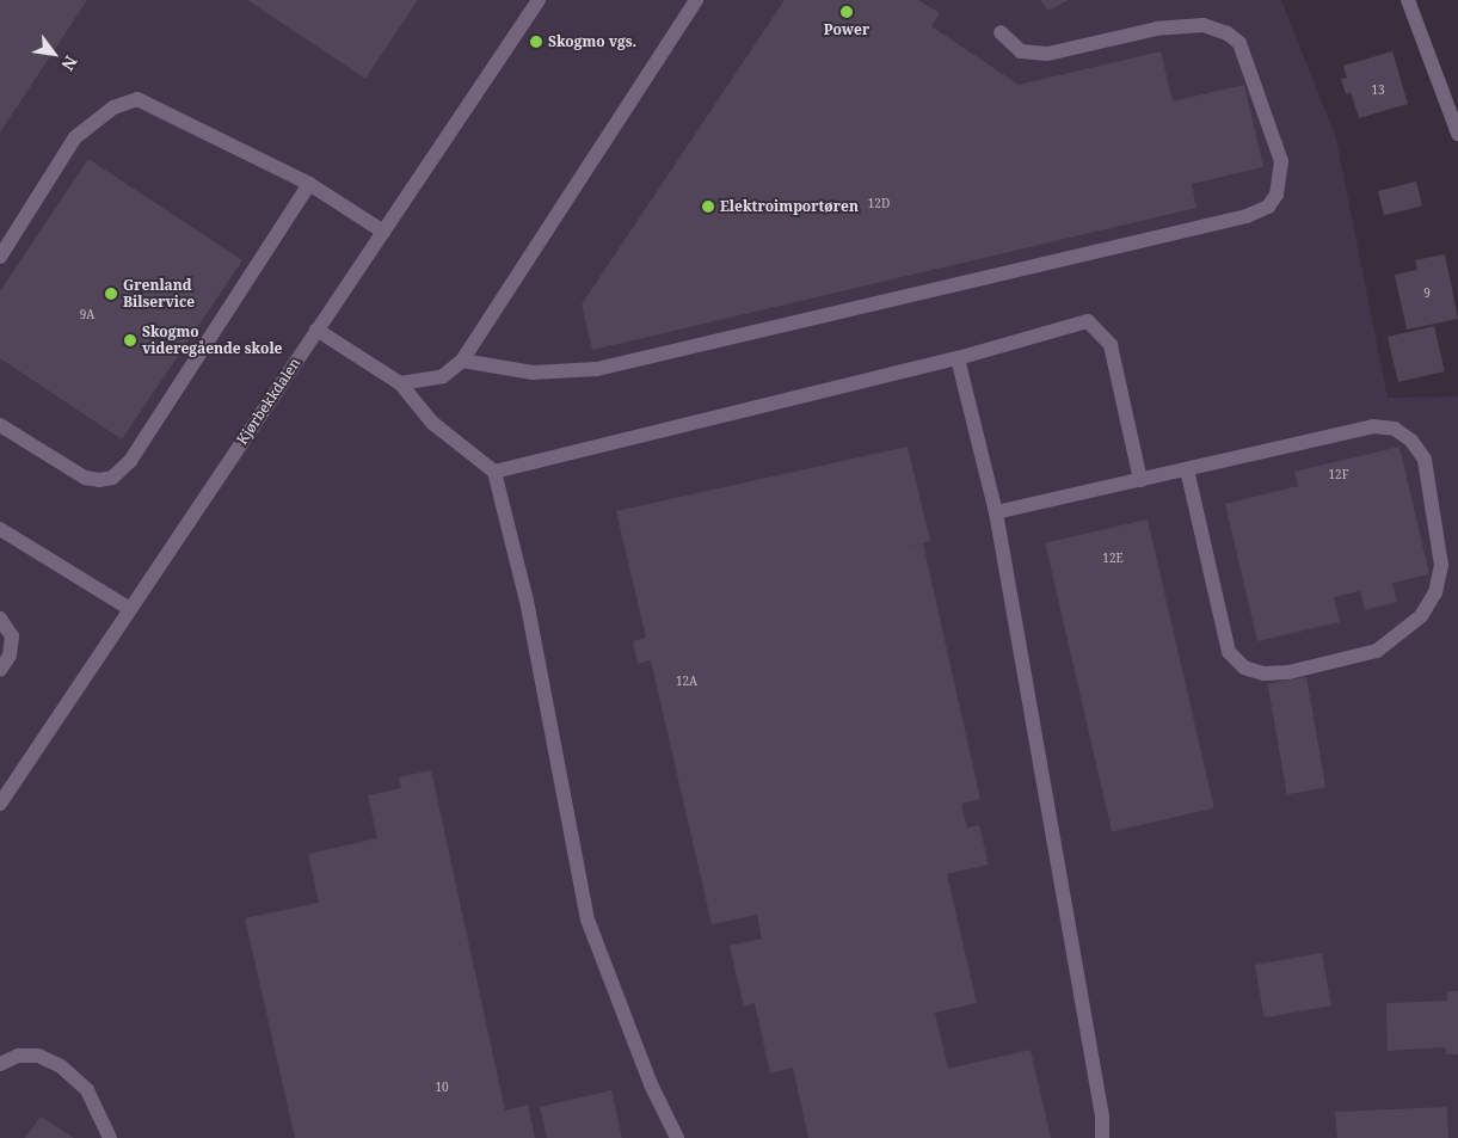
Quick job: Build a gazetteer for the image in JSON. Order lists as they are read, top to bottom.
{
  "streets": {
    "street": ["Kjørbekkdalen"]
  },
  "places": [
    "Power",
    "Skogmo vgs.",
    "Elektroimportøren",
    "Grenland Bilservice",
    "Skogmo videregående skole"
  ],
  "house_numbers": [
    "13",
    "12D",
    "9",
    "9A",
    "12F",
    "12E",
    "12A",
    "10"
  ],
  "north": "bottom right"
}
